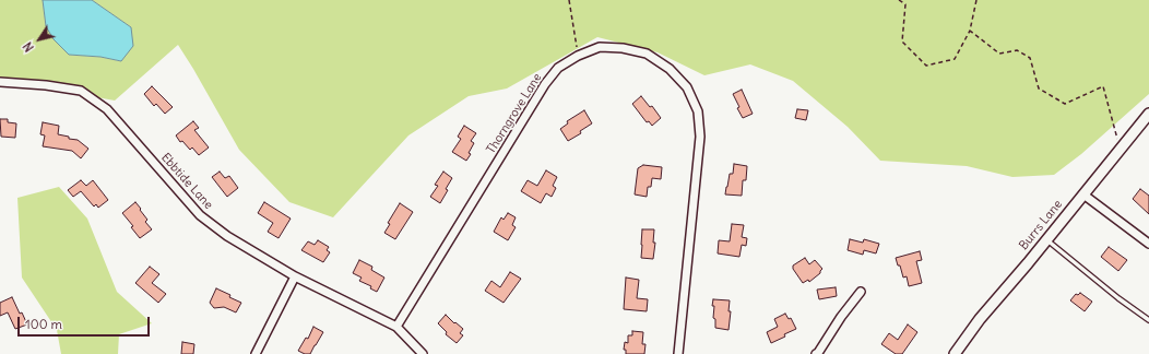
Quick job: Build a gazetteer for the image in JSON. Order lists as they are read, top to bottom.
{
  "streets": {
    "street": ["Thorngrove Lane", "Ebbtide Lane", "Burrs Lane"]
  },
  "crossings": [
    ["Thorngrove Lane", "Ebbtide Lane"]
  ],
  "scale_bar": "100 m",
  "north": "bottom left"
}
